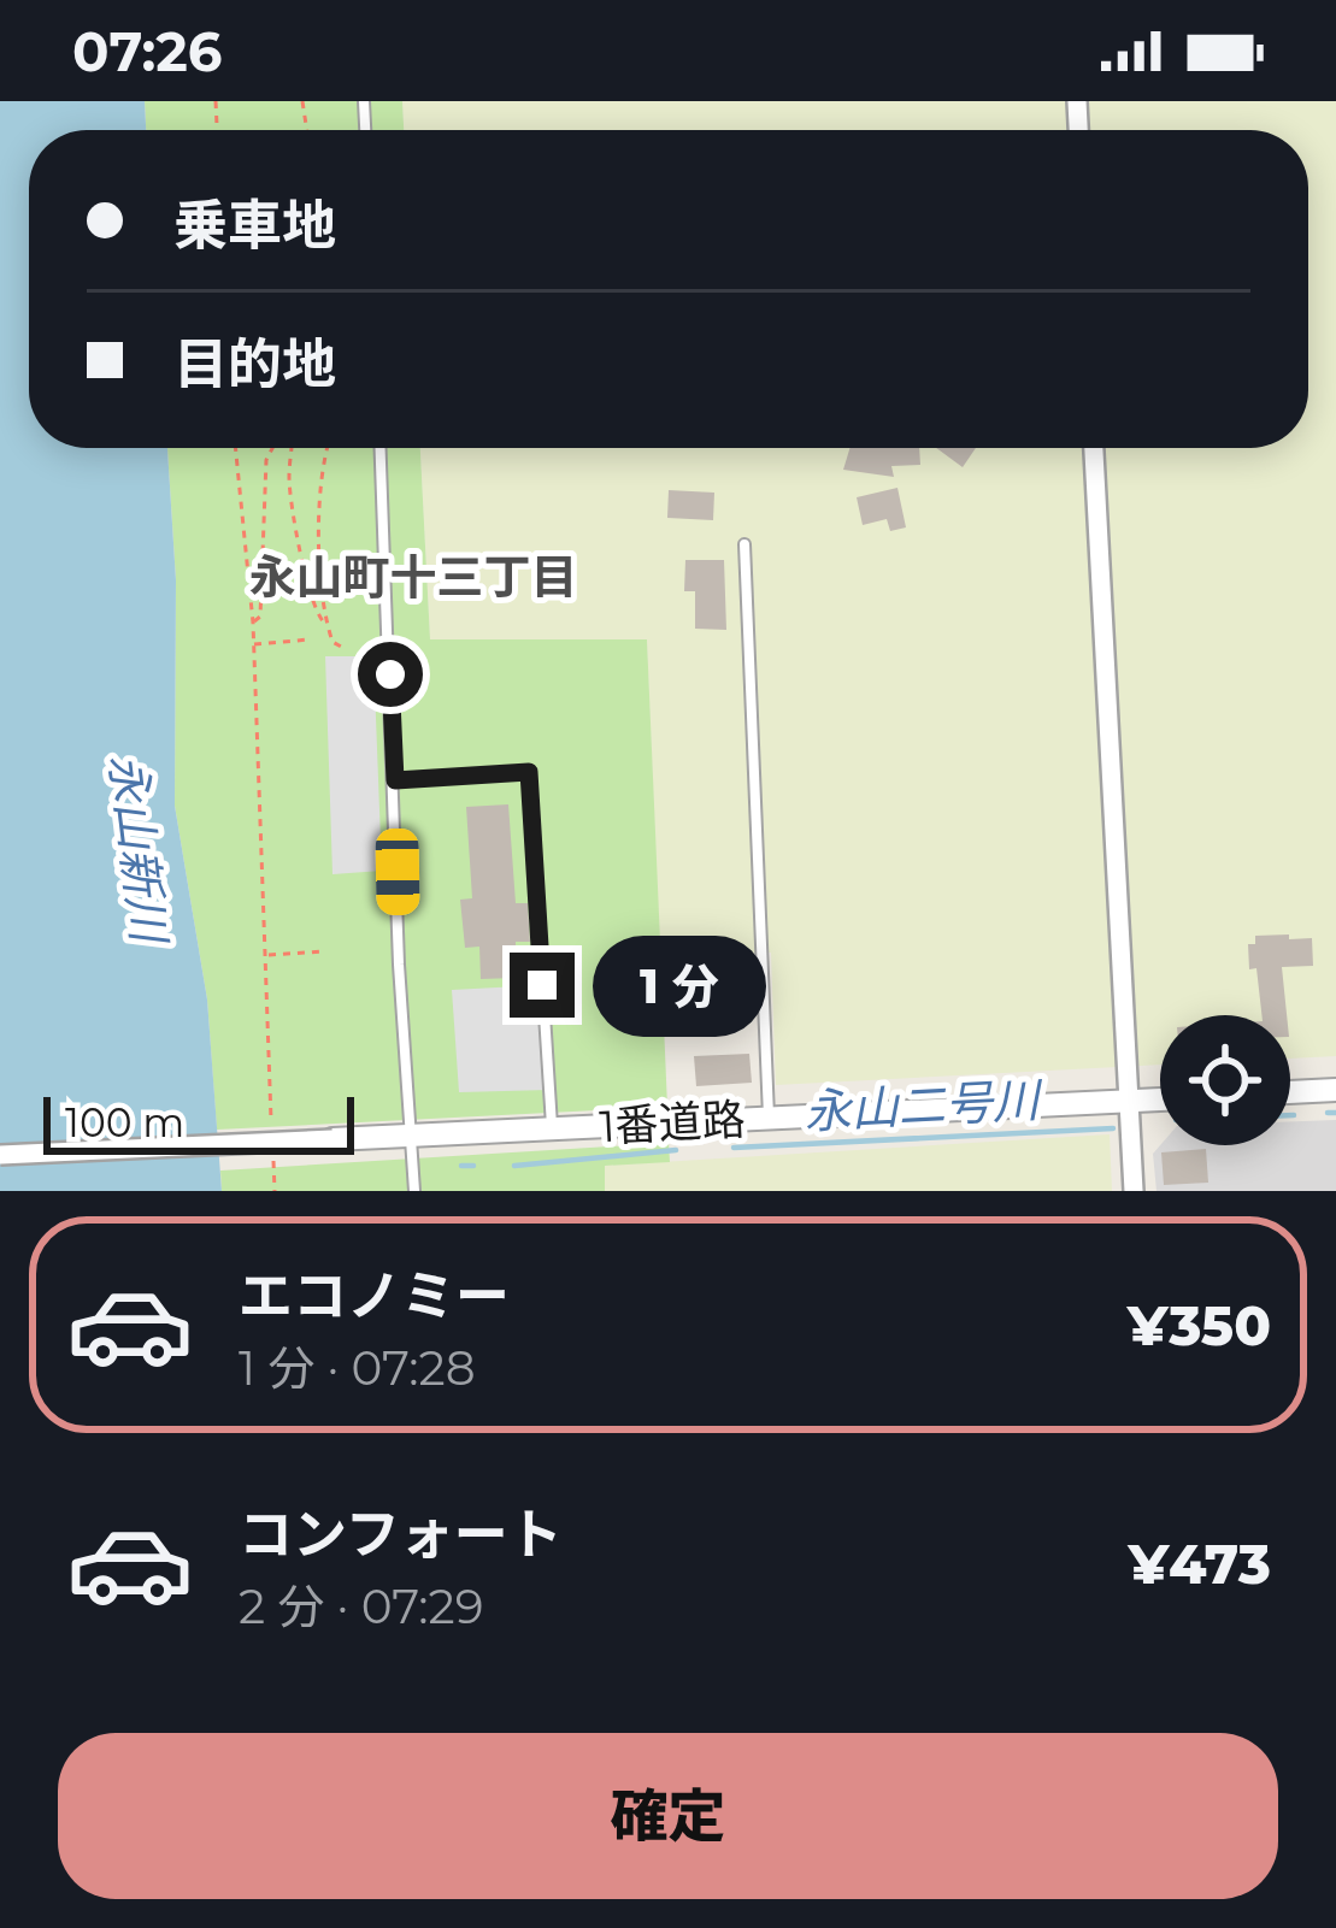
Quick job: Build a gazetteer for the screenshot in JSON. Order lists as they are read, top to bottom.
{
  "streets": {
    "street": ["1番道路"]
  },
  "districts": ["永山町十三丁目"],
  "water": ["永山新川", "永山二号川"],
  "scale_bar": "100 m",
  "page": {
    "status": "07:26",
    "banner": ["乗車地", "目的地"],
    "bubble": "1 分",
    "scale": "100 m",
    "list": [
      {
        "name": "エコノミー",
        "note": "1 分 · 07:28",
        "value": "¥350"
      },
      {
        "name": "コンフォート",
        "note": "2 分 · 07:29",
        "value": "¥473"
      }
    ],
    "buttons": "確定"
  }
}
